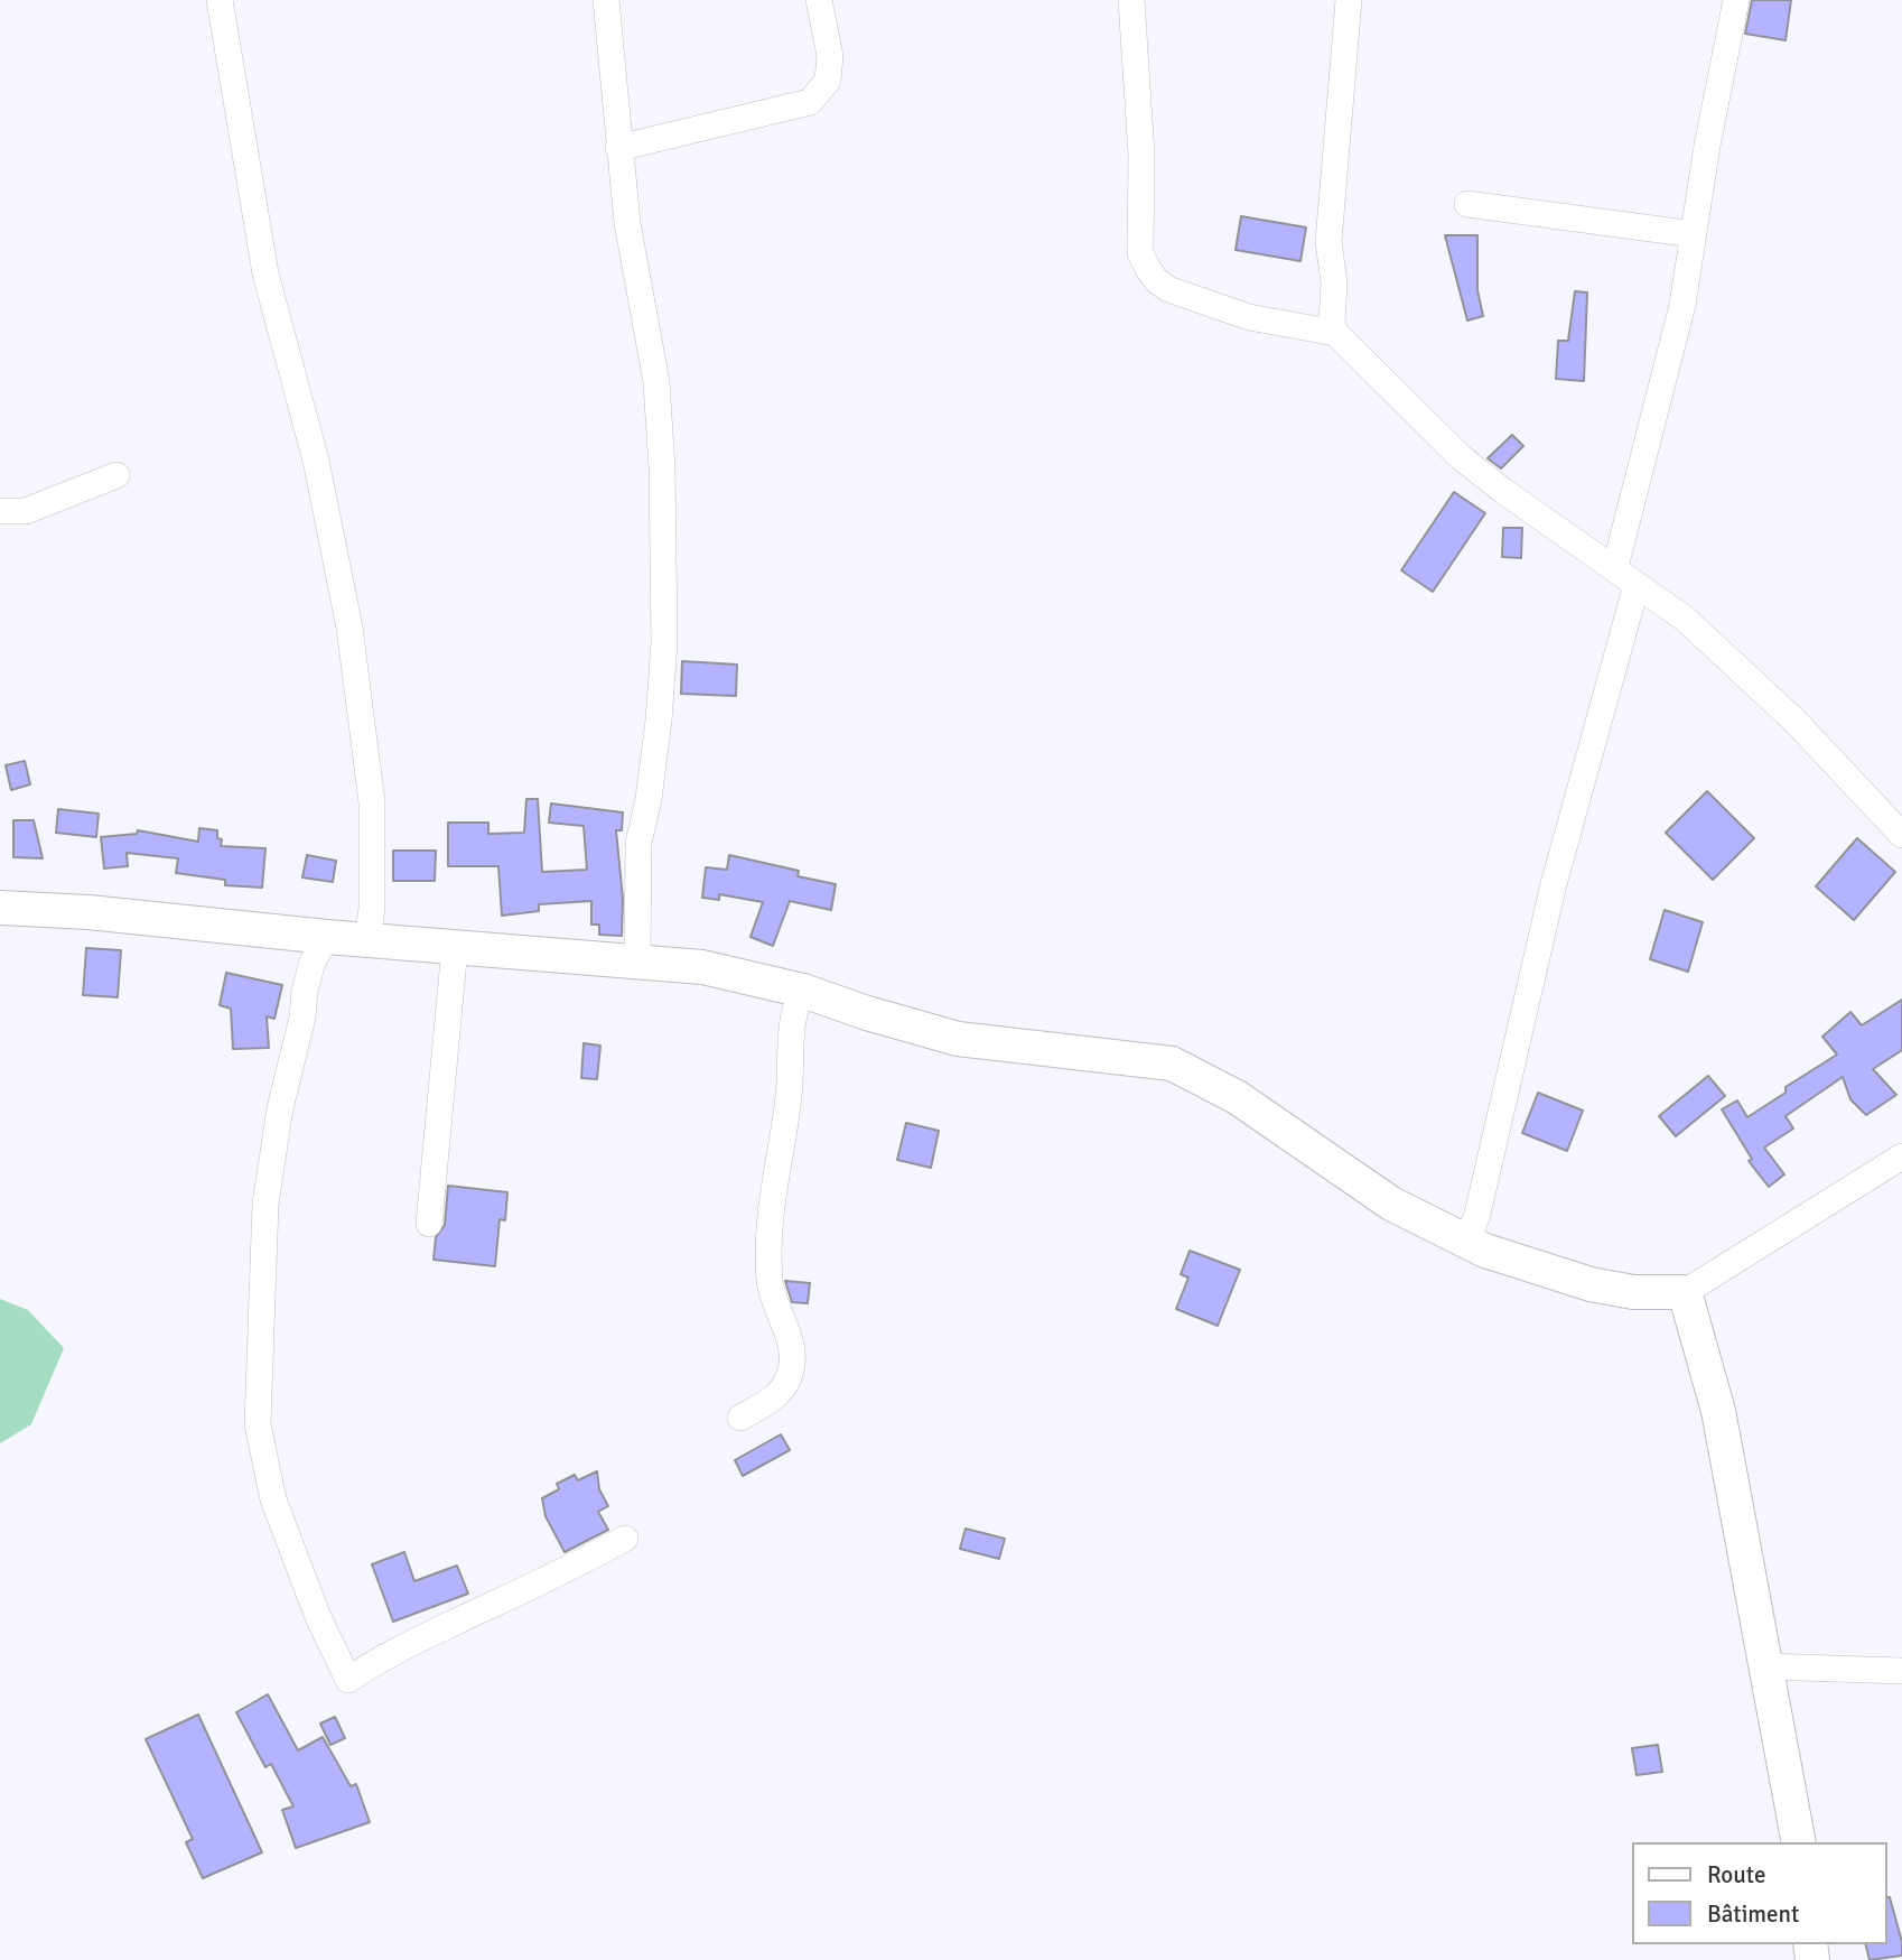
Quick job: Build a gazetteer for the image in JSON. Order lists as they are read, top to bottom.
{
  "legend": ["Route", "Bâtiment"]
}
